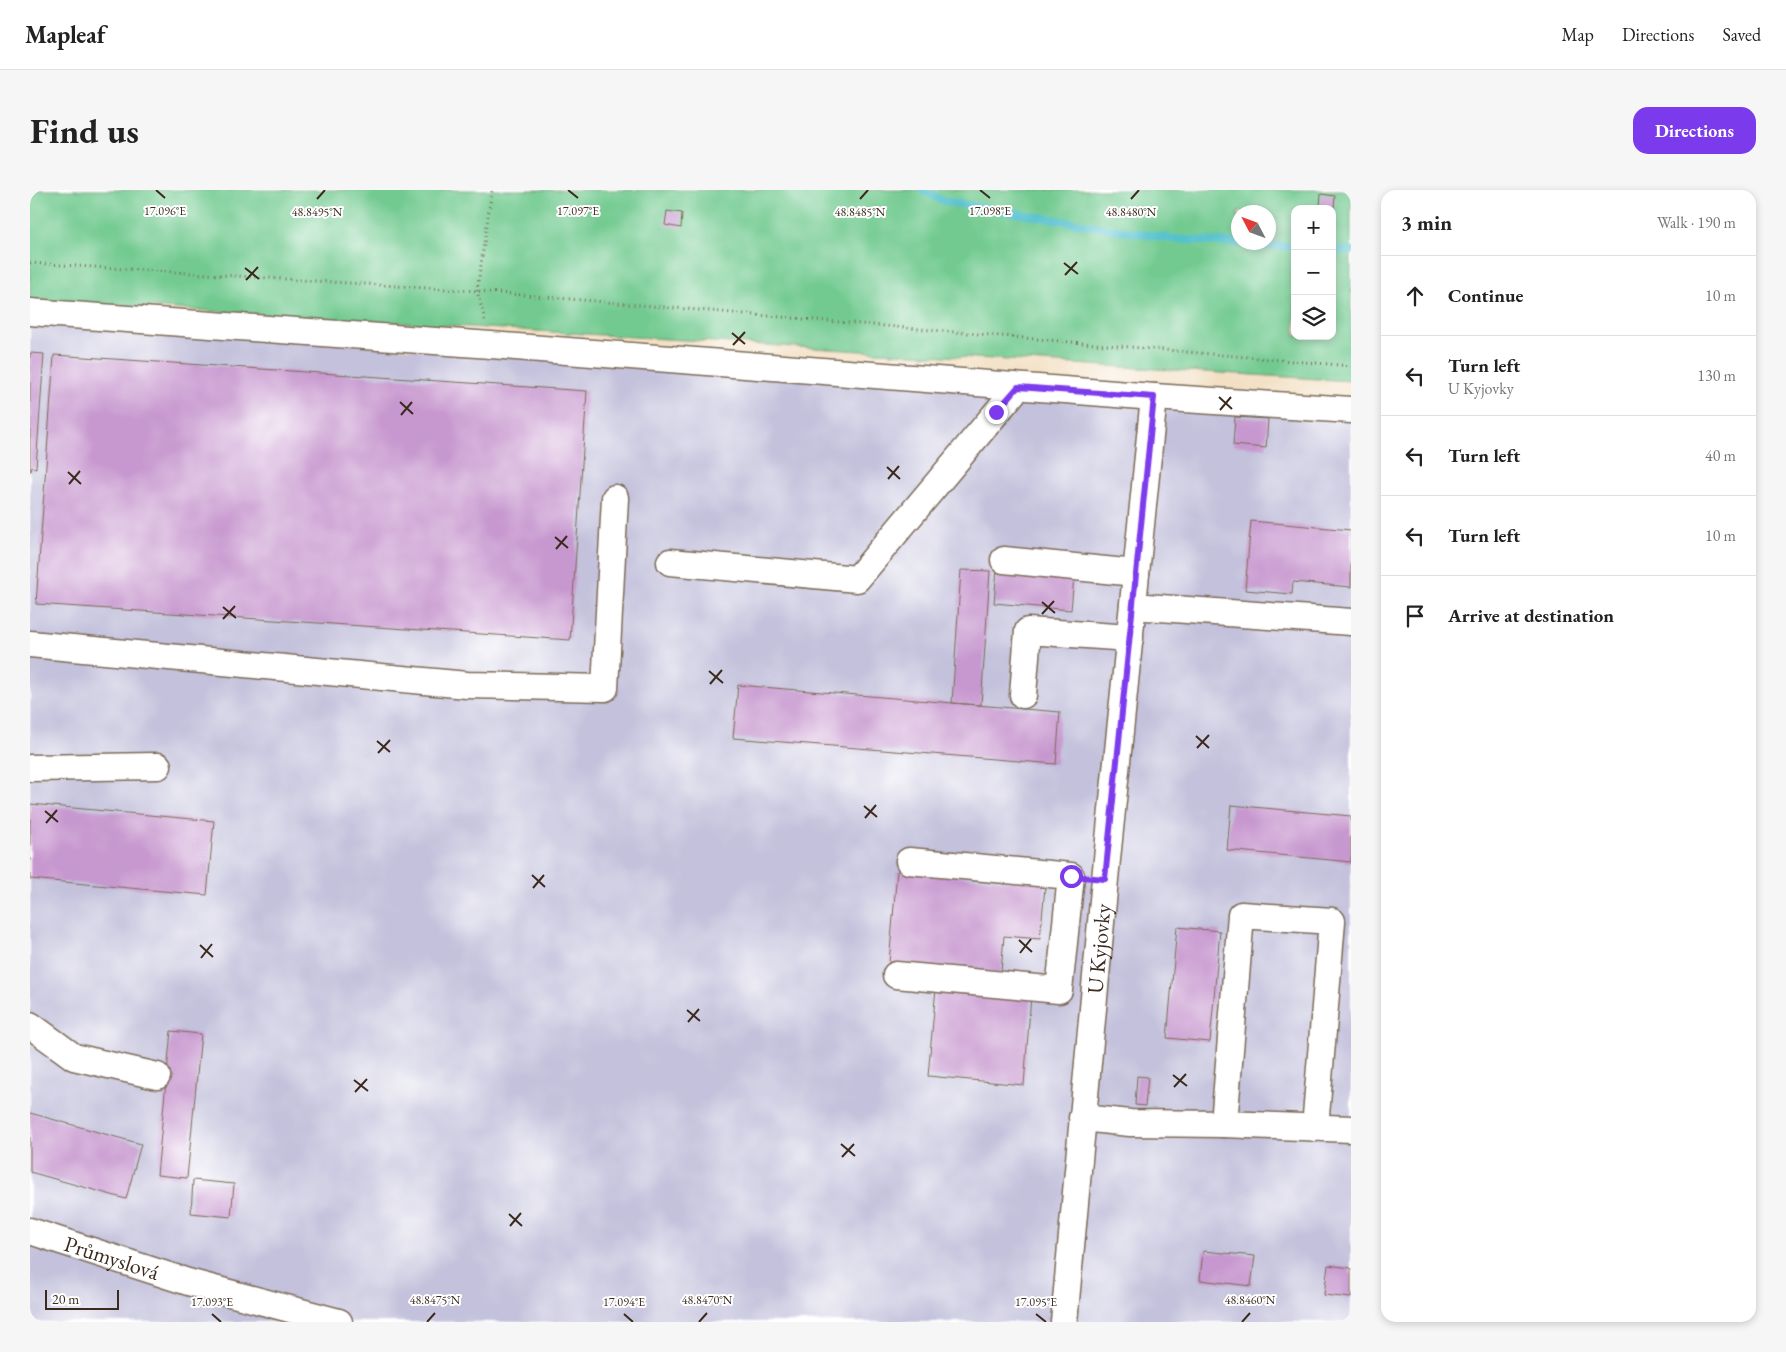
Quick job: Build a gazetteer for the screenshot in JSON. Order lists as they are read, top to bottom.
{
  "streets": {
    "lane": ["U Kyjovky", "Průmyslová"]
  },
  "scale_bar": "20 m",
  "north": "top left",
  "page": {
    "header": "Mapleaf",
    "nav": ["Map", "Directions", "Saved"],
    "buttons": "Directions",
    "title": "Find us",
    "heading": ["3 min", "Walk · 190 m"],
    "map_buttons": ["+", "−"],
    "list": [
      ["Continue", "10 m"],
      ["Turn left", "U Kyjovky", "130 m"],
      ["Turn left", "40 m"],
      ["Turn left", "10 m"],
      "Arrive at destination"
    ],
    "scale": "20 m"
  },
  "coordinates": [
    "17.096°E",
    "17.097°E",
    "17.098°E",
    "48.8495°N",
    "48.8485°N",
    "48.8480°N",
    "48.8475°N",
    "48.8470°N",
    "48.8460°N",
    "17.093°E",
    "17.094°E",
    "17.095°E"
  ]
}
